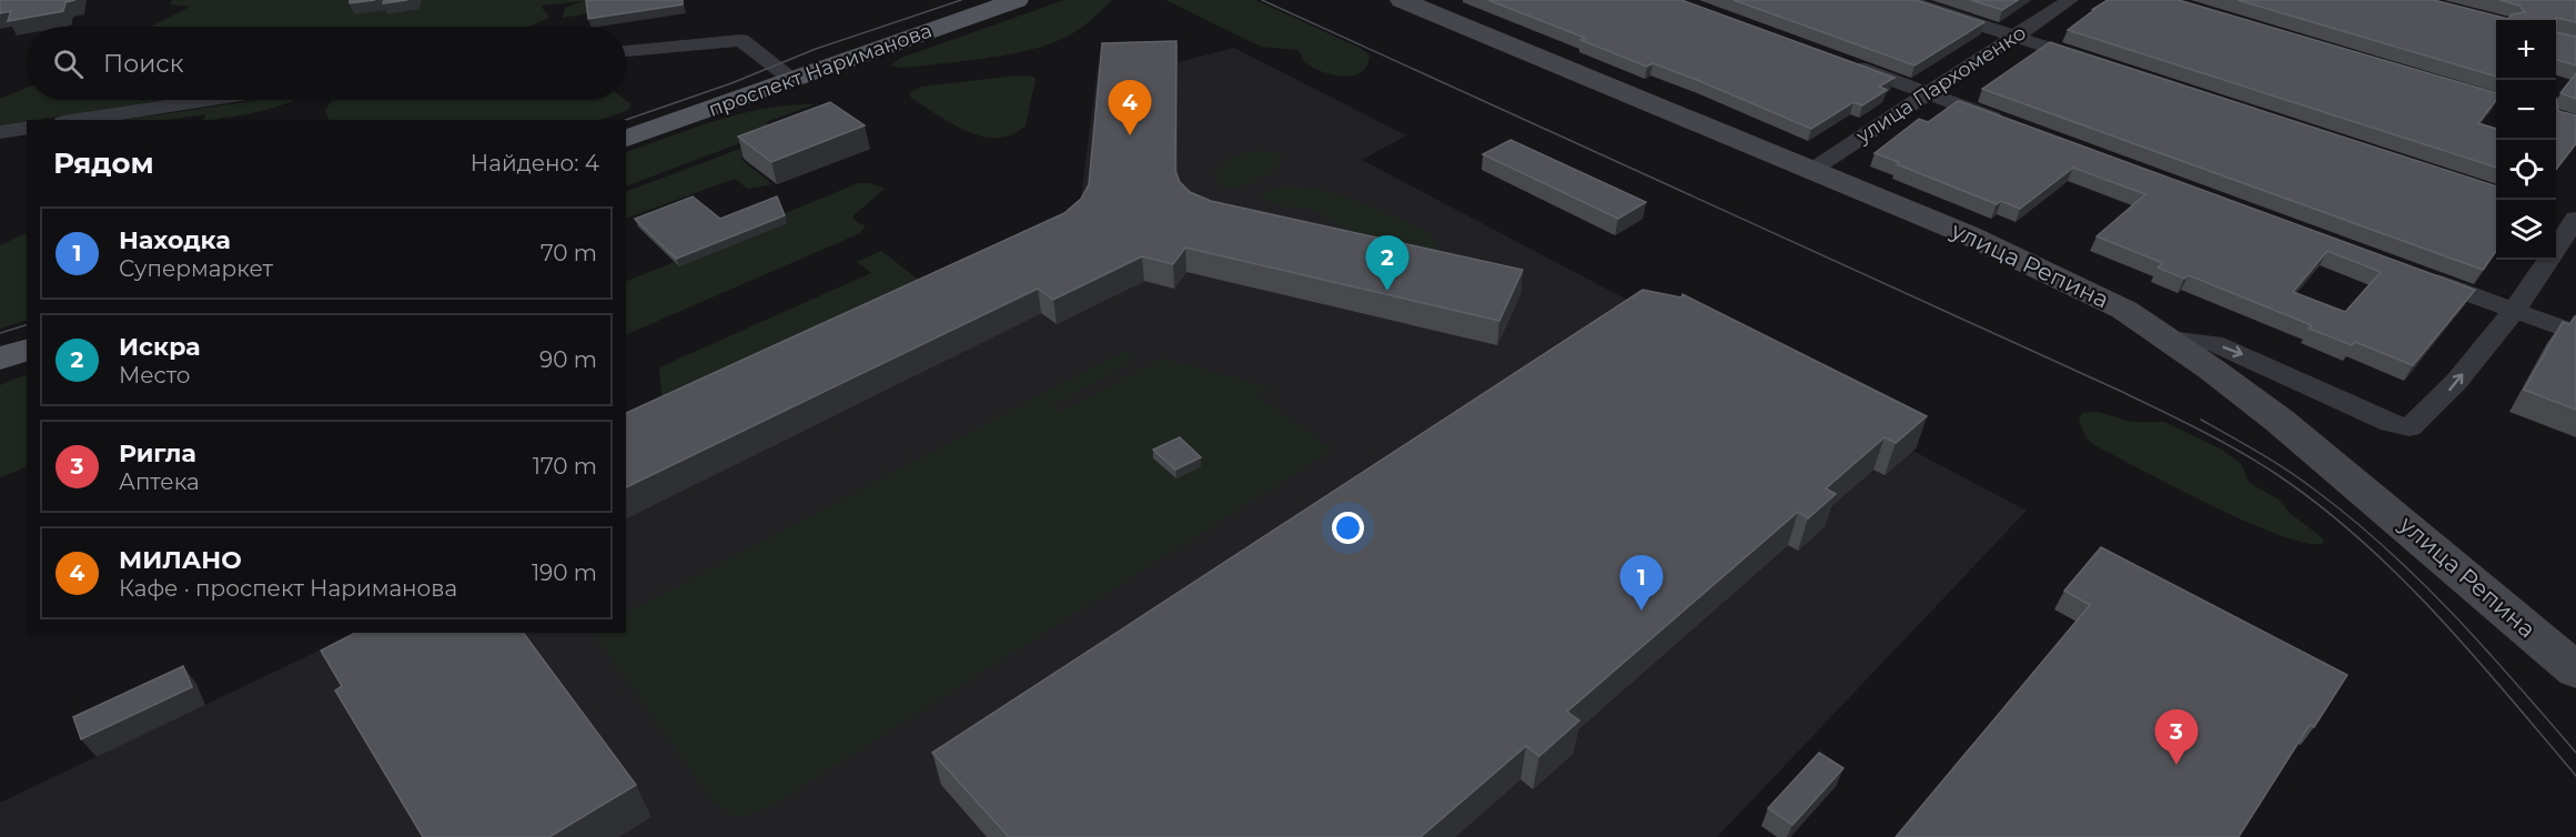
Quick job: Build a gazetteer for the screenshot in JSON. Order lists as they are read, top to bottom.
{
  "streets": {
    "main road": ["проспект Нариманова"],
    "street": ["улица Пархоменко", "улица Репина"]
  },
  "crossings": [
    ["улица Пархоменко", "улица Репина"]
  ],
  "page": {
    "map_buttons": ["+", "−"],
    "search": "Поиск",
    "pins": [
      "4",
      "2",
      "1",
      "3"
    ],
    "heading": ["Рядом", "Найдено: 4"],
    "list": [
      {
        "mark": "1",
        "name": "Находка",
        "note": "Супермаркет",
        "value": "70 m"
      },
      {
        "mark": "2",
        "name": "Искра",
        "note": "Место",
        "value": "90 m"
      },
      {
        "mark": "3",
        "name": "Ригла",
        "note": "Аптека",
        "value": "170 m"
      },
      {
        "mark": "4",
        "name": "МИЛАНО",
        "note": "Кафе · проспект Нариманова",
        "value": "190 m"
      }
    ]
  }
}
